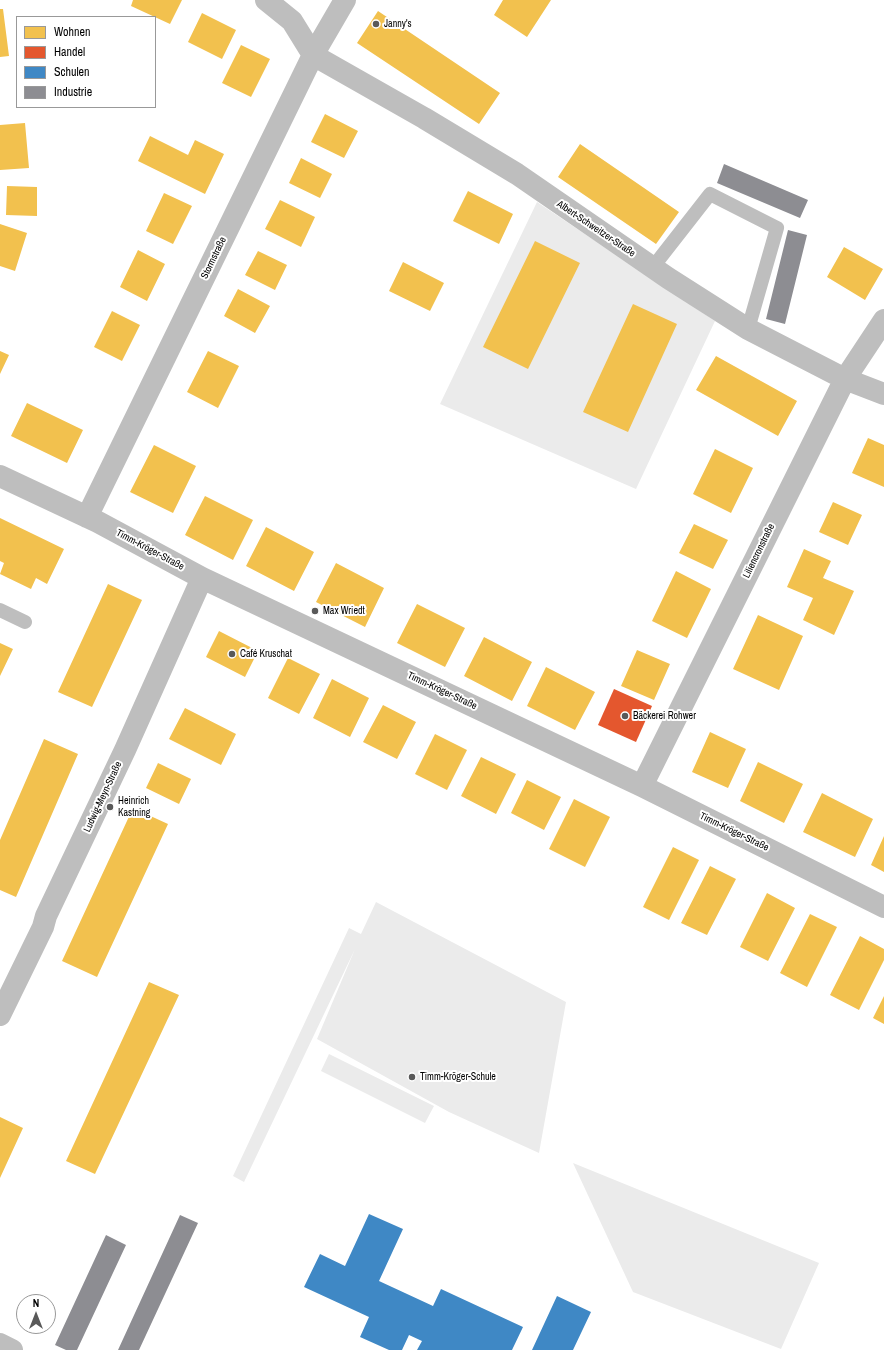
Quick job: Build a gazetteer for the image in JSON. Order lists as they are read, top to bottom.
{
  "streets": {
    "street": [
      "Albert-Schweitzer-Straße",
      "Stormstraße",
      "Timm-Kröger-Straße",
      "Liliencronstraße",
      "Ludwig-Meyn-Straße"
    ]
  },
  "crossings": [
    ["Albert-Schweitzer-Straße", "Stormstraße"],
    ["Albert-Schweitzer-Straße", "Liliencronstraße"],
    ["Stormstraße", "Timm-Kröger-Straße"],
    ["Timm-Kröger-Straße", "Liliencronstraße"],
    ["Timm-Kröger-Straße", "Ludwig-Meyn-Straße"]
  ],
  "places": [
    "Janny's",
    "Max Wriedt",
    "Café Kruschat",
    "Bäckerei Rohwer",
    "Heinrich Kastning",
    "Timm-Kröger-Schule"
  ],
  "legend": [
    "Wohnen",
    "Handel",
    "Schulen",
    "Industrie"
  ],
  "north": "top"
}
